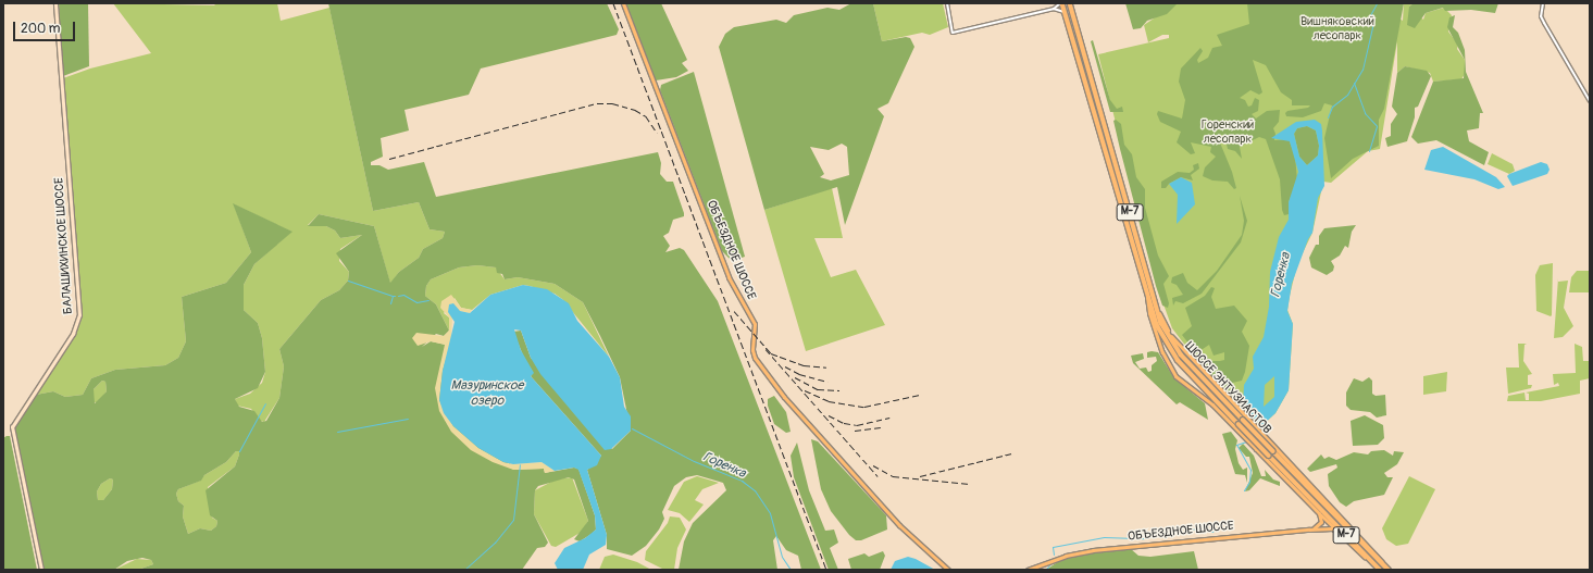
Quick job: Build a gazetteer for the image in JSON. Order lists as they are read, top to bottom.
{
  "streets": {
    "highway": ["М-7", "ШОССЕ ЭНТУЗИАСТОВ"],
    "main road": ["БАЛАШИХИНСКОЕ ШОССЕ", "ОБЪЕЗДНОЕ ШОССЕ"]
  },
  "water": ["Горенка", "Мазуринское озеро"],
  "parks": ["Вишняковский лесопарк", "Горенский лесопарк"],
  "scale_bar": "200 m"
}
